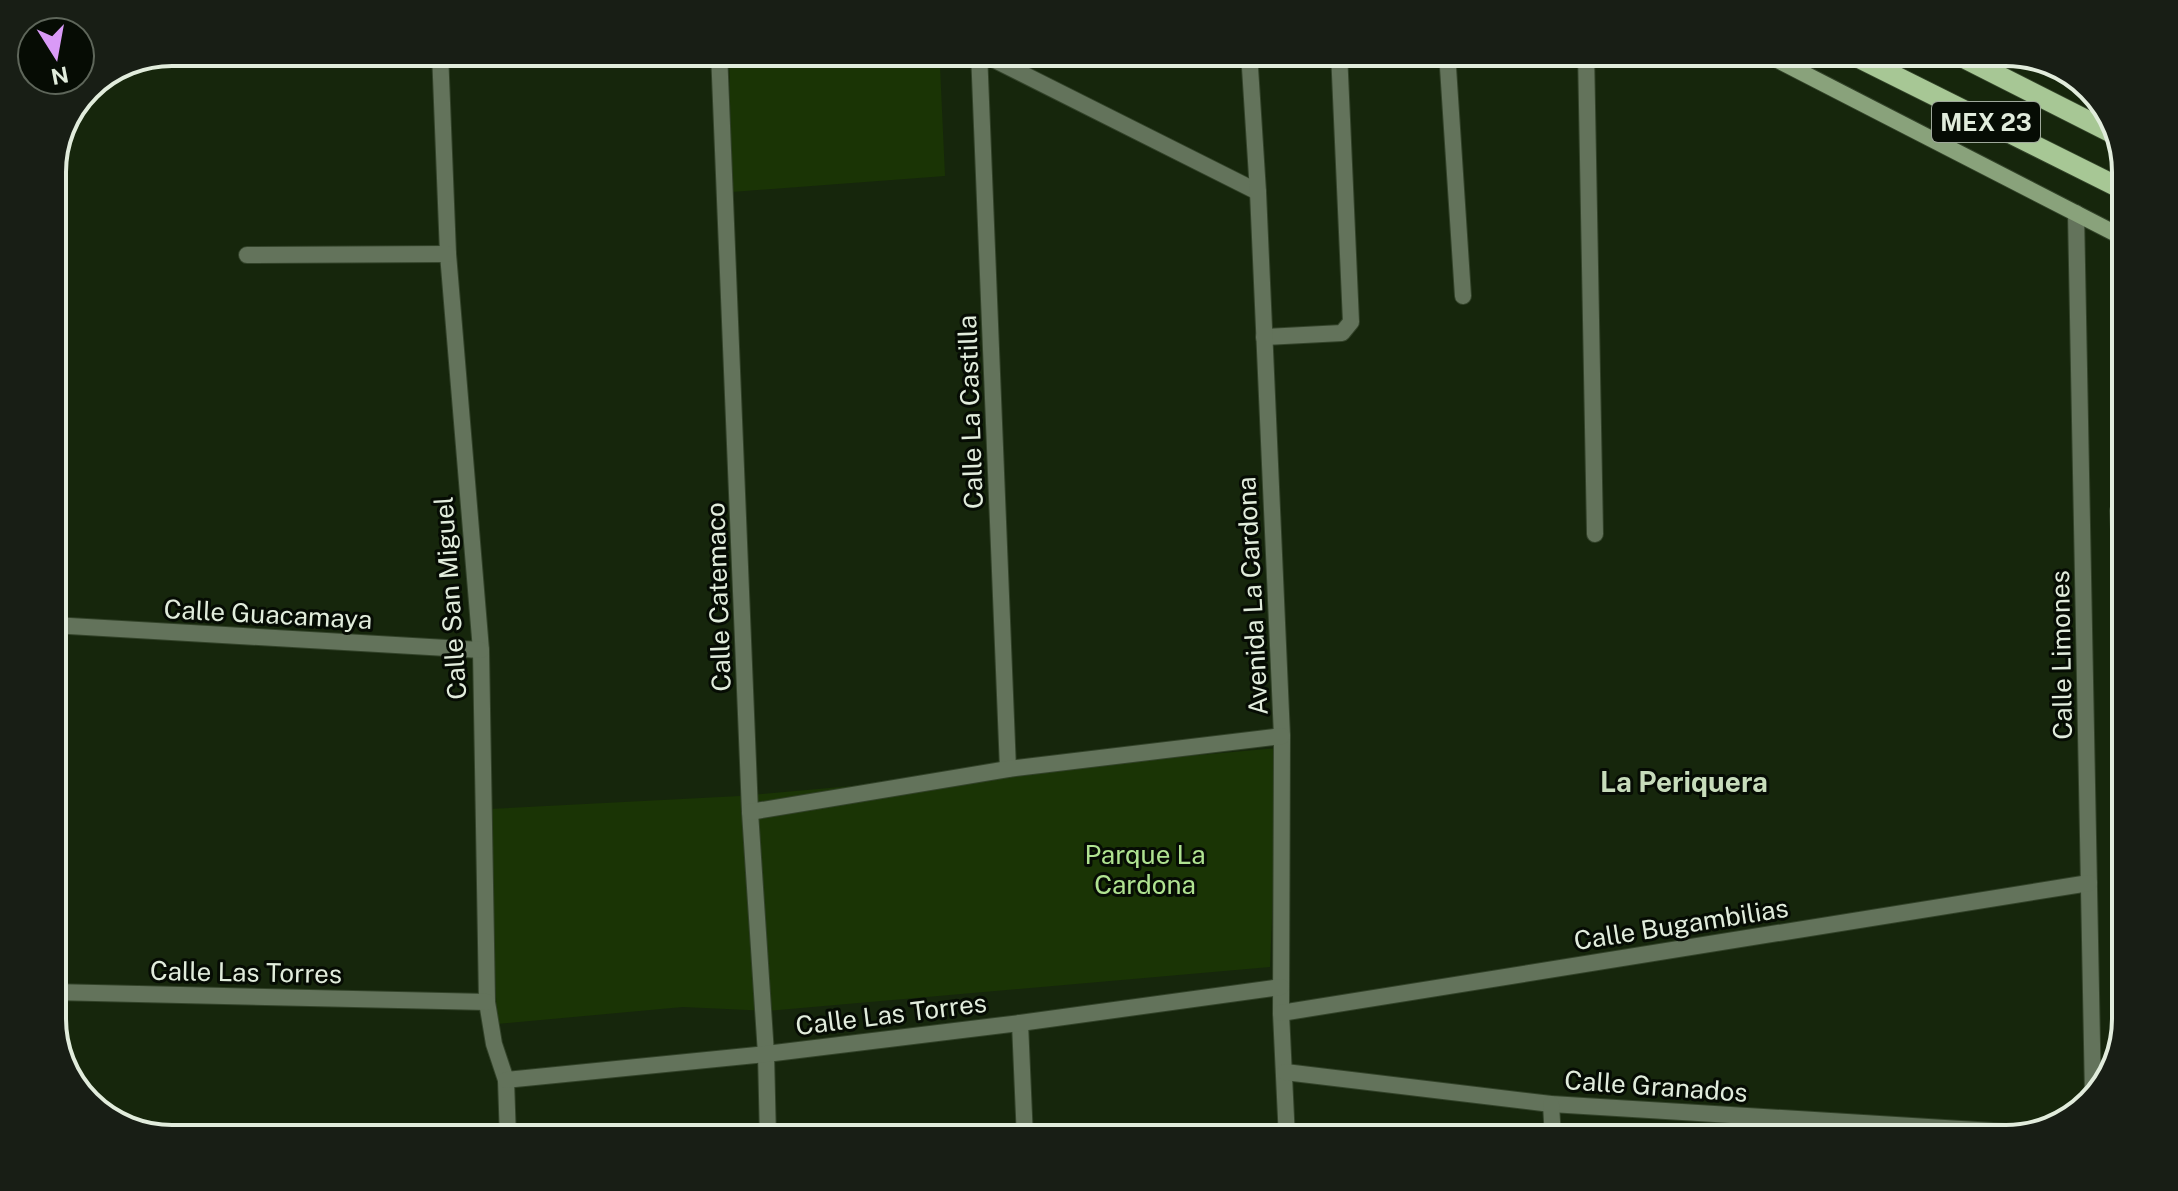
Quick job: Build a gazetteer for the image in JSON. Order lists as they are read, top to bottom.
{
  "streets": {
    "main road": ["MEX 23"],
    "street": [
      "Calle La Castilla",
      "Avenida La Cardona",
      "Calle Catemaco",
      "Calle San Miguel",
      "Calle Guacamaya",
      "Calle Limones",
      "Calle Bugambilias",
      "Calle Las Torres",
      "Calle Granados"
    ]
  },
  "crossings": [
    ["Avenida La Cardona", "Calle Bugambilias"],
    ["Avenida La Cardona", "Calle Las Torres"],
    ["Avenida La Cardona", "Calle Granados"],
    ["Calle Catemaco", "Calle Las Torres"],
    ["Calle San Miguel", "Calle Guacamaya"],
    ["Calle San Miguel", "Calle Las Torres"],
    ["Calle Limones", "Calle Bugambilias"]
  ],
  "districts": ["La Periquera"],
  "parks": ["Parque La Cardona"],
  "north": "bottom"
}
